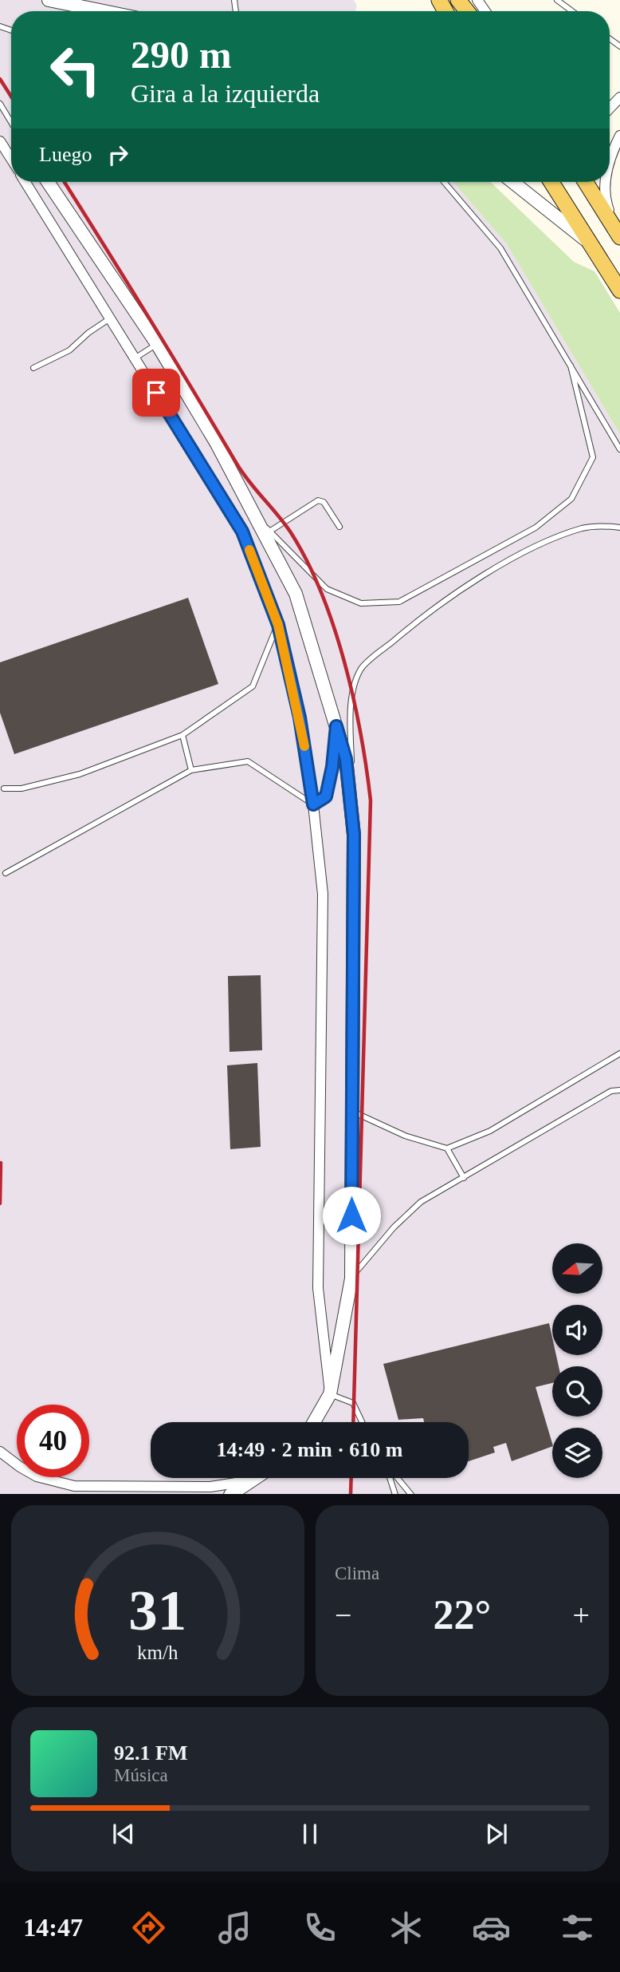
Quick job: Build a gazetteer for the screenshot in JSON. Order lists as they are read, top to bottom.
{
  "north": "left",
  "page": {
    "turn": ["290 m", "Gira a la izquierda"],
    "then": "Luego",
    "limit": "40",
    "trip": "14:49 · 2 min · 610 m",
    "tile": "Clima",
    "heat": ["−", "22°", "+"],
    "song": ["92.1 FM", "Música"],
    "tabs": "14:47",
    "gauge": ["31", "km/h"]
  }
}
